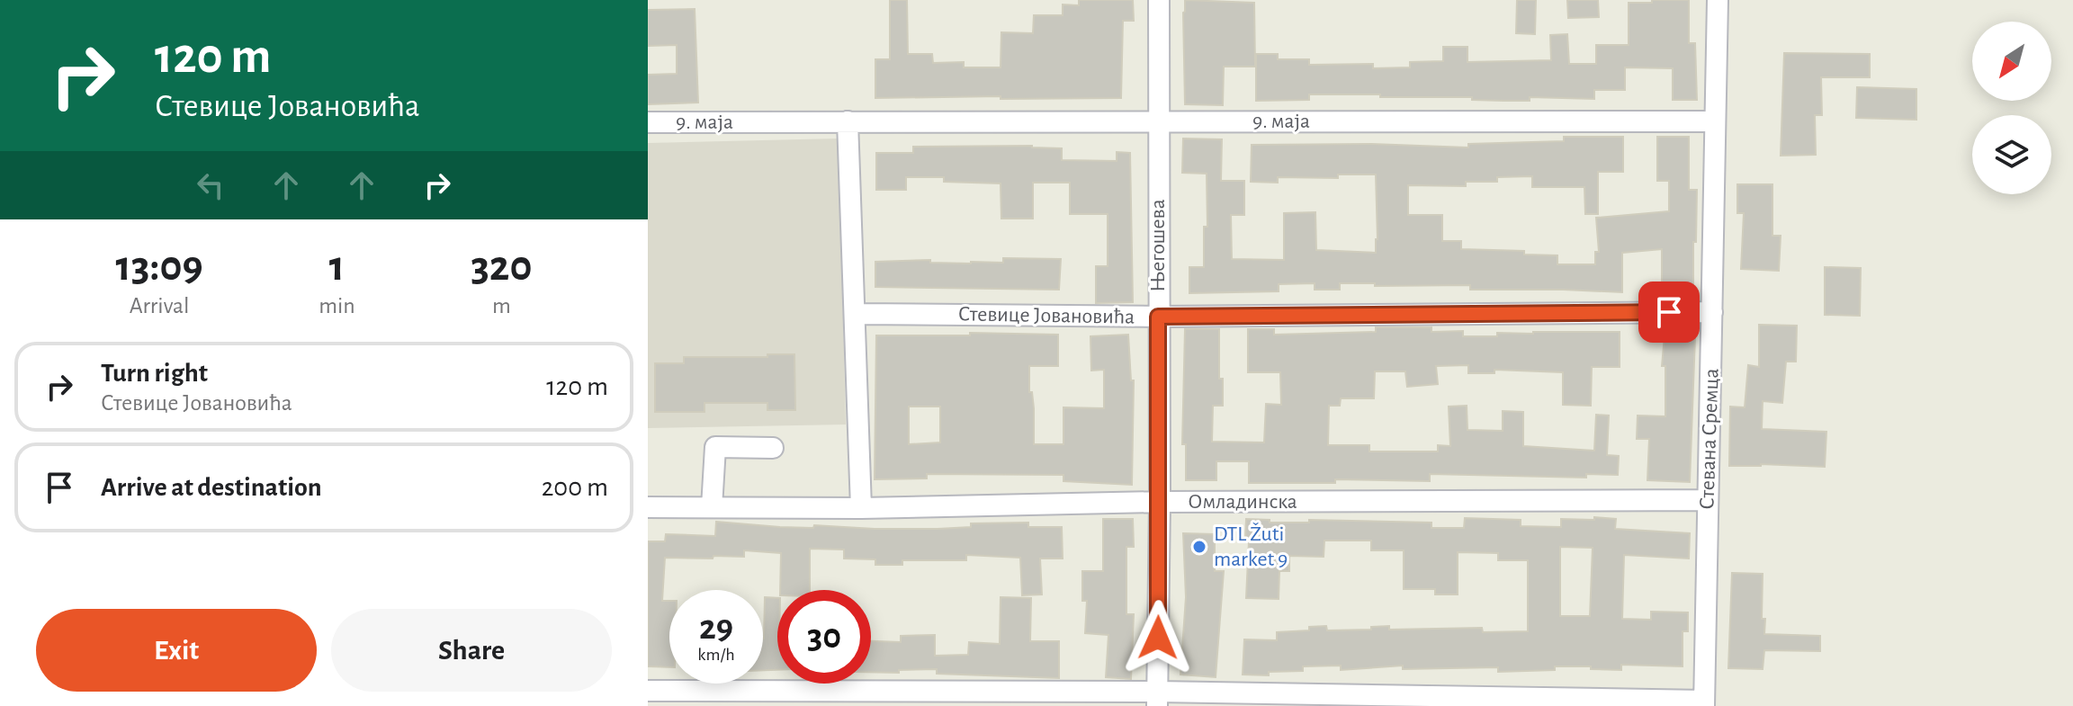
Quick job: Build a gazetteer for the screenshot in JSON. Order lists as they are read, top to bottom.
{
  "streets": {
    "street": [
      "9. маја",
      "Његошева",
      "Стевице Јовановића",
      "Стевана Сремца",
      "Омладинска"
    ]
  },
  "crossings": [
    ["9. маја", "Његошева"],
    ["9. маја", "Стевана Сремца"],
    ["Његошева", "Стевице Јовановића"],
    ["Његошева", "Омладинска"],
    ["Стевице Јовановића", "Стевана Сремца"],
    ["Стевана Сремца", "Омладинска"]
  ],
  "places": ["DTL Žuti market 9"],
  "north": "bottom left",
  "page": {
    "turn": ["120 m", "Стевице Јовановића"],
    "eta": [
      "13:09",
      "Arrival",
      "1",
      "min",
      "320",
      "m"
    ],
    "list": [
      {
        "name": "Turn right",
        "note": "Стевице Јовановића",
        "value": "120 m"
      },
      {
        "name": "Arrive at destination",
        "value": "200 m"
      }
    ],
    "speed": "29 km/h",
    "limit": "30",
    "buttons": ["Exit", "Share"]
  }
}
